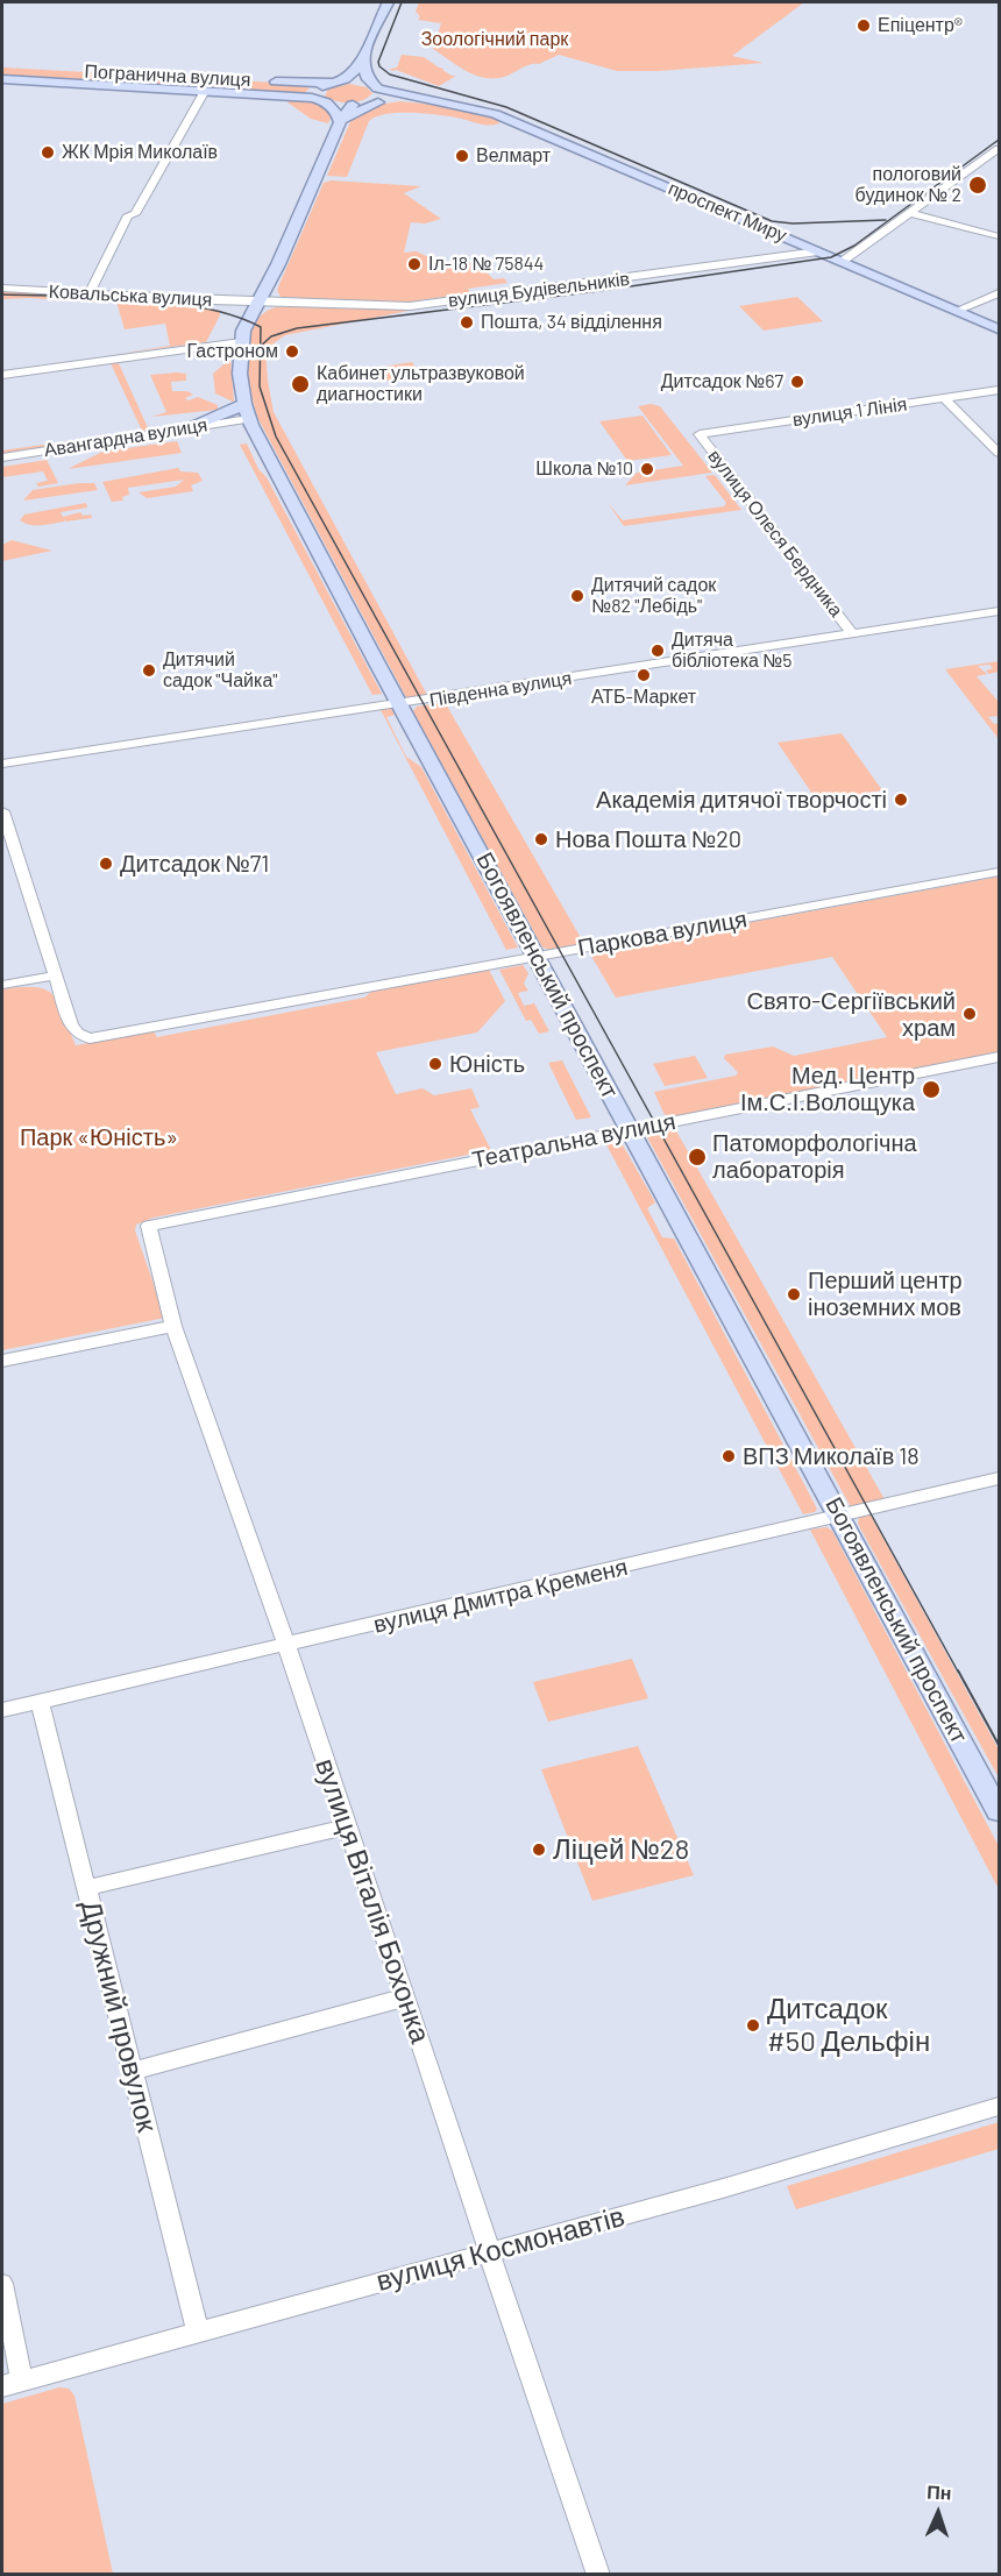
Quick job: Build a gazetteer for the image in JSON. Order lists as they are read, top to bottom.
{
  "streets": {
    "main road": ["Погранична вулиця", "проспект Миру", "Богоявленський проспект"],
    "street": [
      "вулиця Будівельників",
      "Ковальська вулиця",
      "вулиця 1 Лінія",
      "Авангардна вулиця",
      "вулиця Олеся Бердника",
      "Південна вулиця",
      "Паркова вулиця",
      "Театральна вулиця",
      "вулиця Дмитра Кременя",
      "вулиця Віталія Бохонка",
      "Дружний провулок",
      "вулиця Космонавтів"
    ]
  },
  "crossings": [
    ["Погранична вулиця", "проспект Миру"],
    ["Погранична вулиця", "Богоявленський проспект"],
    ["проспект Миру", "вулиця Будівельників"],
    ["проспект Миру", "Богоявленський проспект"],
    ["вулиця Будівельників", "Ковальська вулиця"],
    ["вулиця Будівельників", "Богоявленський проспект"],
    ["Ковальська вулиця", "Богоявленський проспект"],
    ["вулиця 1 Лінія", "вулиця Олеся Бердника"],
    ["вулиця Олеся Бердника", "Південна вулиця"],
    ["Південна вулиця", "Богоявленський проспект"],
    ["Паркова вулиця", "Богоявленський проспект"],
    ["Богоявленський проспект", "Театральна вулиця"],
    ["Богоявленський проспект", "вулиця Дмитра Кременя"],
    ["Театральна вулиця", "вулиця Віталія Бохонка"],
    ["вулиця Дмитра Кременя", "вулиця Віталія Бохонка"],
    ["вулиця Дмитра Кременя", "Дружний провулок"],
    ["вулиця Віталія Бохонка", "вулиця Космонавтів"],
    ["Дружний провулок", "вулиця Космонавтів"]
  ],
  "parks": ["Зоологічний парк", "Парк «Юність»"],
  "places": [
    "Епіцентр®",
    "ЖК Мрія Миколаїв",
    "Велмарт",
    "пологовий будинок № 2",
    "Іл-18 № 75844",
    "Пошта, 34 відділення",
    "Гастроном",
    "Дитсадок №67",
    "Кабинет ультразвуковой диагностики",
    "Школа №10",
    "Дитячий садок №82 \"Лебідь\"",
    "Дитяча бібліотека №5",
    "Дитячий садок \"Чайка\"",
    "АТБ-Маркет",
    "Академія дитячої творчості",
    "Нова Пошта №20",
    "Дитсадок №71",
    "Свято-Сергіївський храм",
    "Юність",
    "Мед. Центр Ім.С.І.Волощука",
    "Патоморфологічна лабораторія",
    "Перший центр іноземних мов",
    "ВПЗ Миколаїв 18",
    "Ліцей №28",
    "Дитсадок #50 Дельфін"
  ],
  "north": "top"
}
